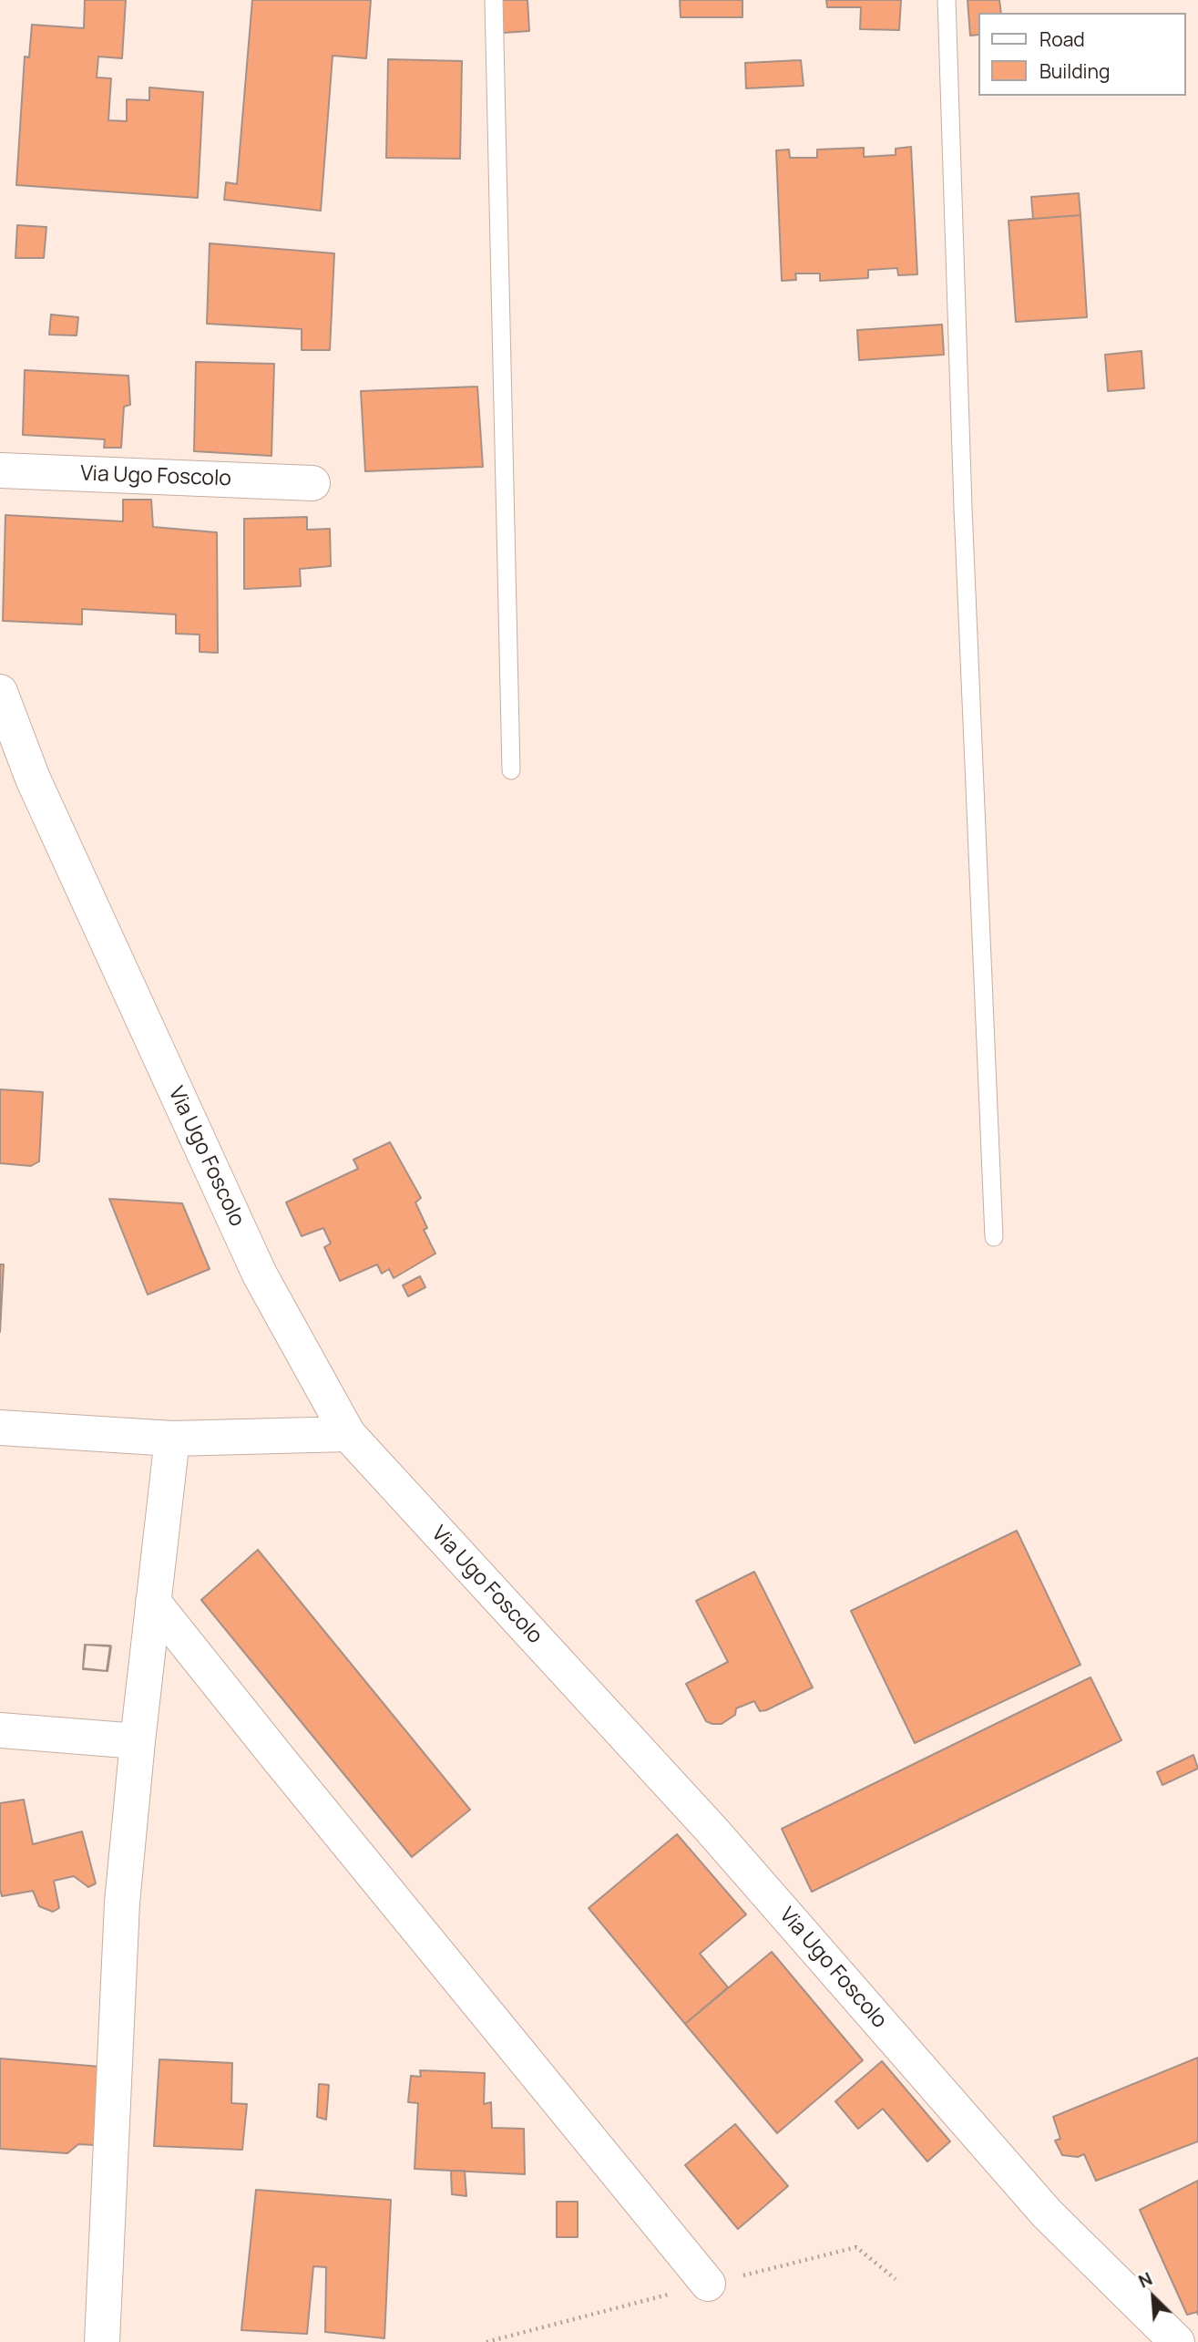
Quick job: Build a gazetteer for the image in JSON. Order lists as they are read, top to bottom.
{
  "streets": {
    "street": ["Via Ugo Foscolo"]
  },
  "legend": ["Road", "Building"],
  "north": "top left"
}
